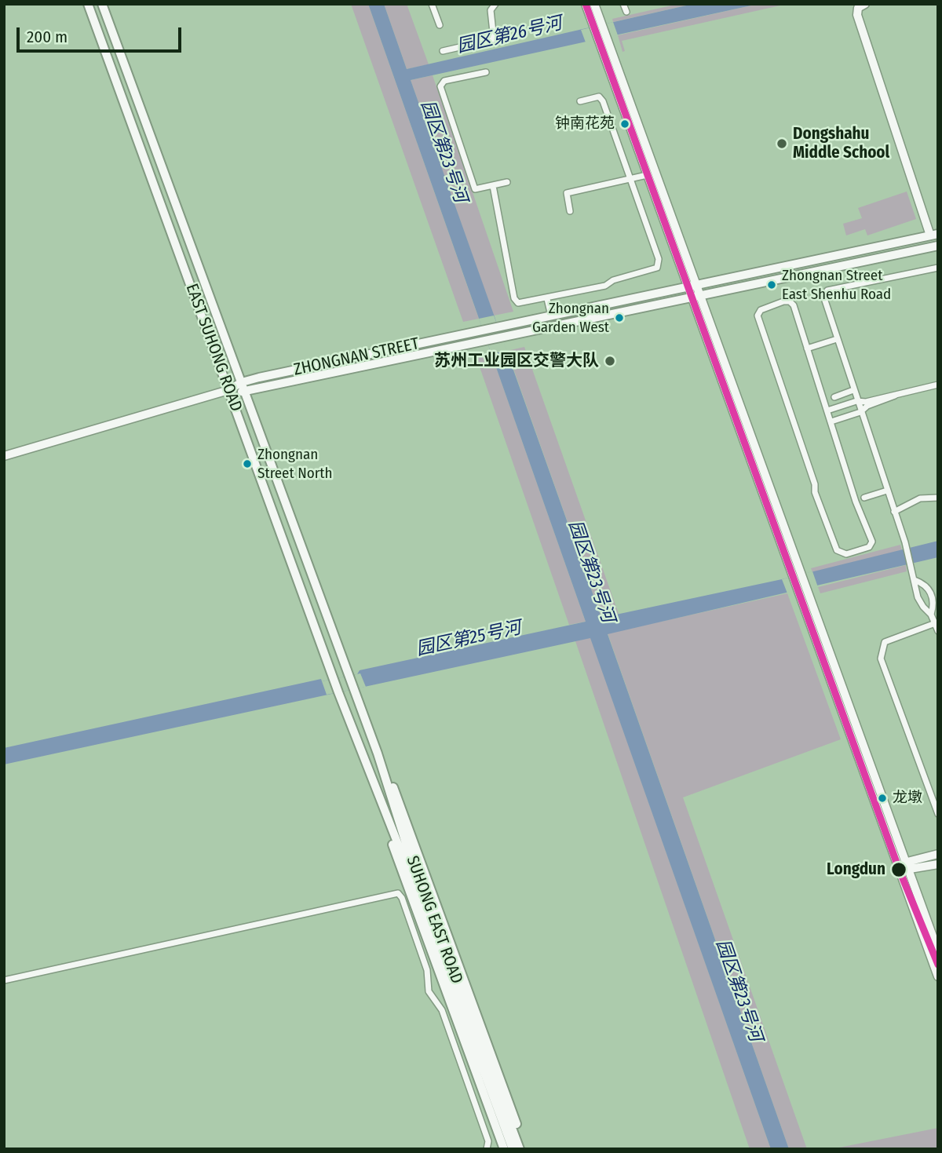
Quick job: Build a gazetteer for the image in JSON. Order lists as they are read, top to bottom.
{
  "streets": {
    "main road": ["EAST SUHONG ROAD", "ZHONGNAN STREET", "SUHONG EAST ROAD"]
  },
  "crossings": [
    ["EAST SUHONG ROAD", "ZHONGNAN STREET"],
    ["EAST SUHONG ROAD", "SUHONG EAST ROAD"]
  ],
  "water": ["园区第26号河", "园区第23号河", "园区第25号河"],
  "places": [
    "钟南花苑",
    "Dongshahu Middle School",
    "Zhongnan Street East Shenhu Road",
    "Zhongnan Garden West",
    "苏州工业园区交警大队",
    "Zhongnan Street North",
    "龙墩",
    "Longdun"
  ],
  "scale_bar": "200 m"
}
